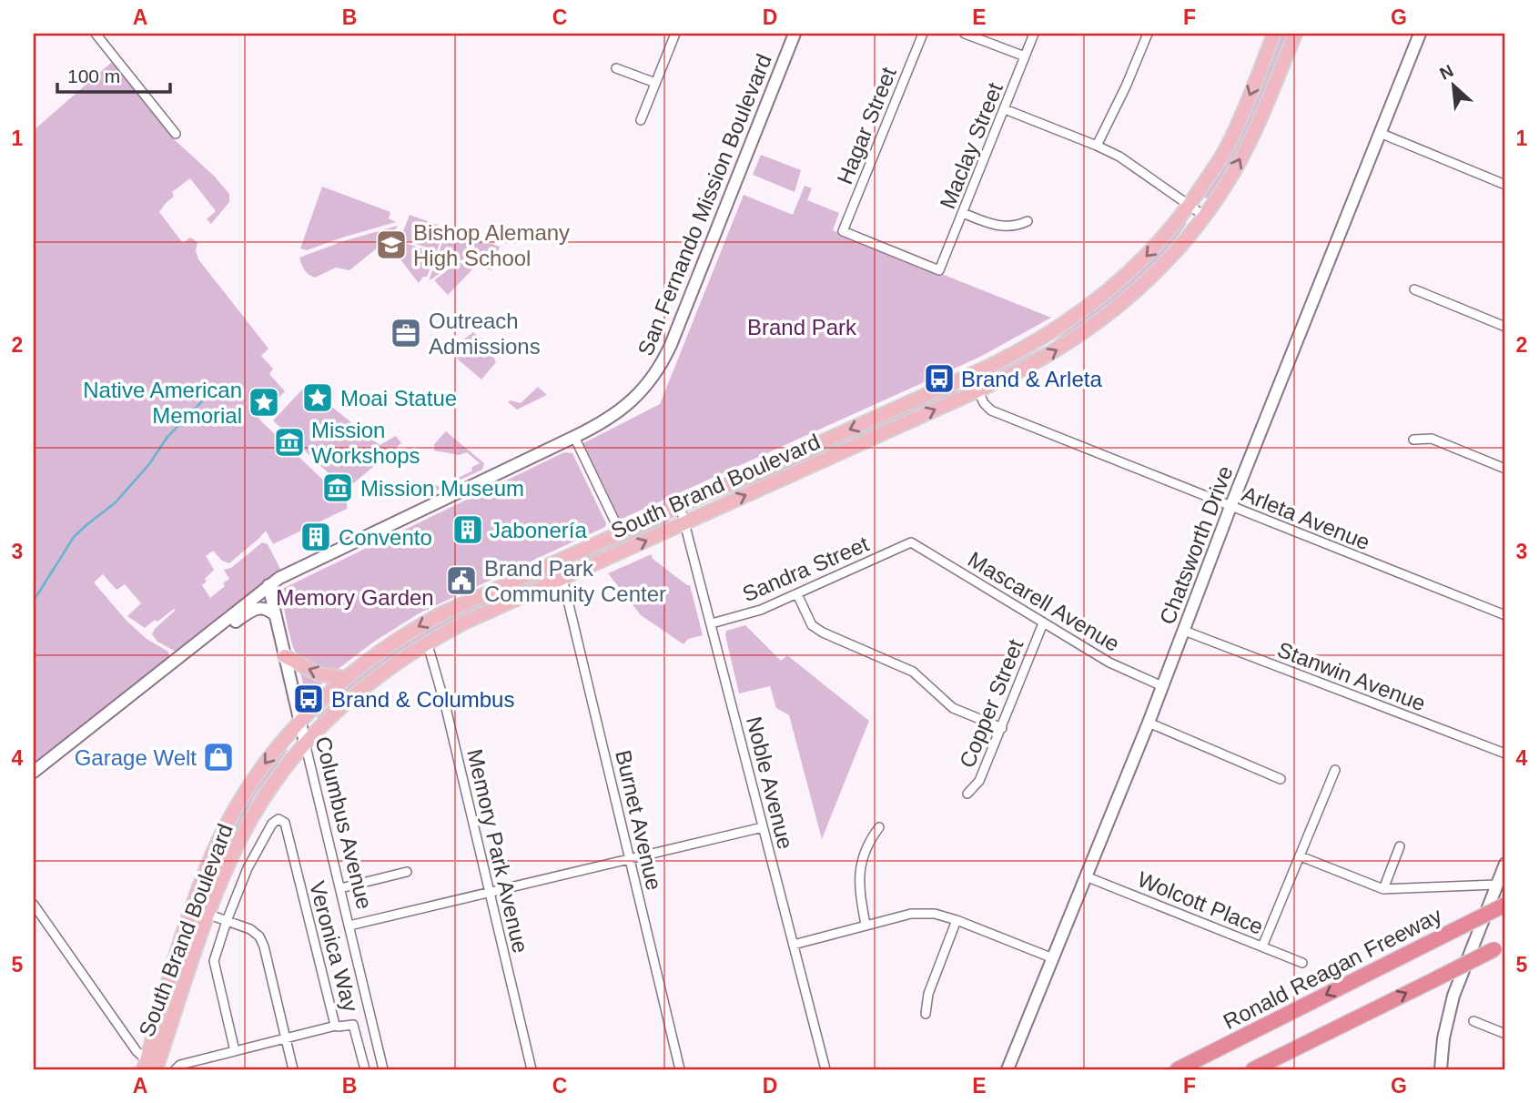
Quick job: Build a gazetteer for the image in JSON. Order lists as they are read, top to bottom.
{
  "streets": {
    "highway": ["Ronald Reagan Freeway"],
    "main road": [
      "San Fernando Mission Boulevard",
      "South Brand Boulevard",
      "Chatsworth Drive",
      "Columbus Avenue"
    ],
    "street": [
      "Hagar Street",
      "Maclay Street",
      "Arleta Avenue",
      "Sandra Street",
      "Mascarell Avenue",
      "Stanwin Avenue",
      "Copper Street",
      "Noble Avenue",
      "Burnet Avenue",
      "Memory Park Avenue",
      "Wolcott Place",
      "Veronica Way"
    ]
  },
  "crossings": [
    ["Hagar Street", "Maclay Street"],
    ["San Fernando Mission Boulevard", "Columbus Avenue"],
    ["South Brand Boulevard", "Arleta Avenue"],
    ["South Brand Boulevard", "Noble Avenue"],
    ["South Brand Boulevard", "Burnet Avenue"],
    ["South Brand Boulevard", "Columbus Avenue"],
    ["South Brand Boulevard", "Memory Park Avenue"],
    ["Arleta Avenue", "Chatsworth Drive"],
    ["Chatsworth Drive", "Mascarell Avenue"],
    ["Chatsworth Drive", "Stanwin Avenue"],
    ["Chatsworth Drive", "Wolcott Place"],
    ["Sandra Street", "Mascarell Avenue"],
    ["Sandra Street", "Noble Avenue"],
    ["Mascarell Avenue", "Copper Street"]
  ],
  "parks": ["Brand Park", "Memory Garden"],
  "places": {
    "school or university": ["Bishop Alemany High School"],
    "office": ["Outreach Admissions"],
    "bus stop": ["Brand & Arleta", "Brand & Columbus"],
    "place": ["Moai Statue", "Native American Memorial"],
    "museum": ["Mission Workshops", "Mission Museum"],
    "building": ["Jabonería", "Convento"],
    "public building": ["Brand Park Community Center"],
    "shop": ["Garage Welt"]
  },
  "scale_bar": "100 m",
  "north": "top left",
  "grid": {
    "columns": [
      "A",
      "B",
      "C",
      "D",
      "E",
      "F",
      "G"
    ],
    "rows": [
      "1",
      "2",
      "3",
      "4",
      "5"
    ]
  }
}
